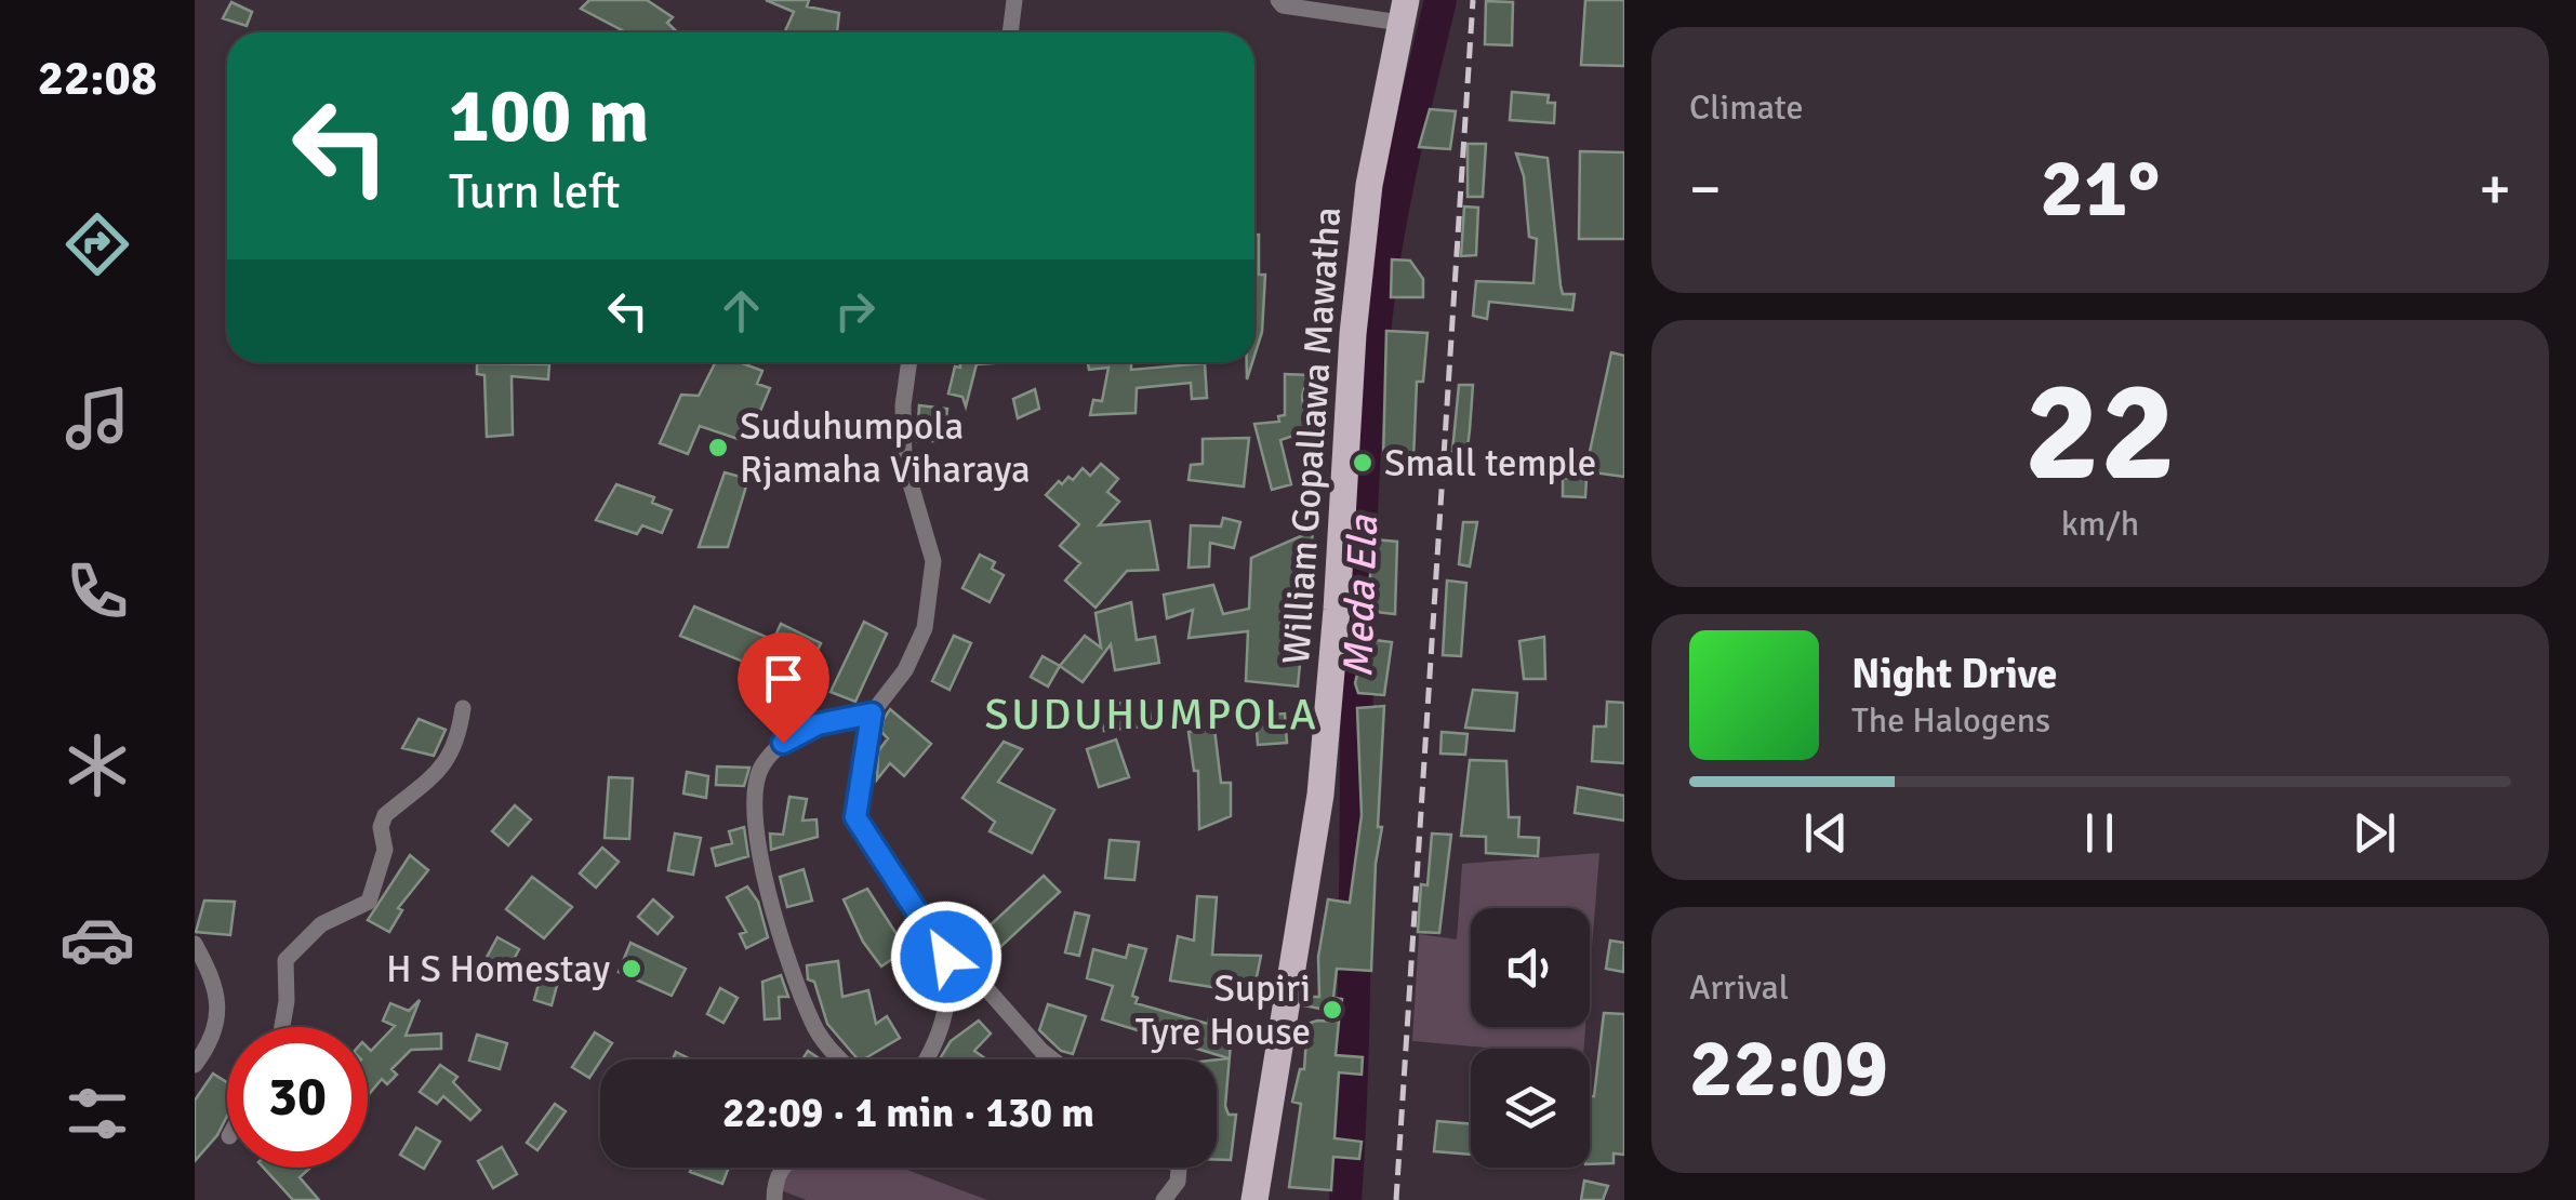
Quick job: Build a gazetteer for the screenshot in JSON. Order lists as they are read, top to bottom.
{
  "streets": {
    "main road": ["William Gopallawa Mawatha"]
  },
  "districts": ["SUDUHUMPOLA"],
  "water": ["Meda Ela"],
  "places": [
    "Suduhumpola Rjamaha Viharaya",
    "Small temple",
    "H S Homestay",
    "Supiri Tyre House"
  ],
  "page": {
    "tabs": "22:08",
    "tile": [
      "Climate",
      ["22", "km/h"],
      ["Arrival", "22:09"]
    ],
    "turn": ["100 m", "Turn left"],
    "heat": ["−", "21°", "+"],
    "song": ["Night Drive", "The Halogens"],
    "limit": "30",
    "trip": "22:09 · 1 min · 130 m"
  }
}
